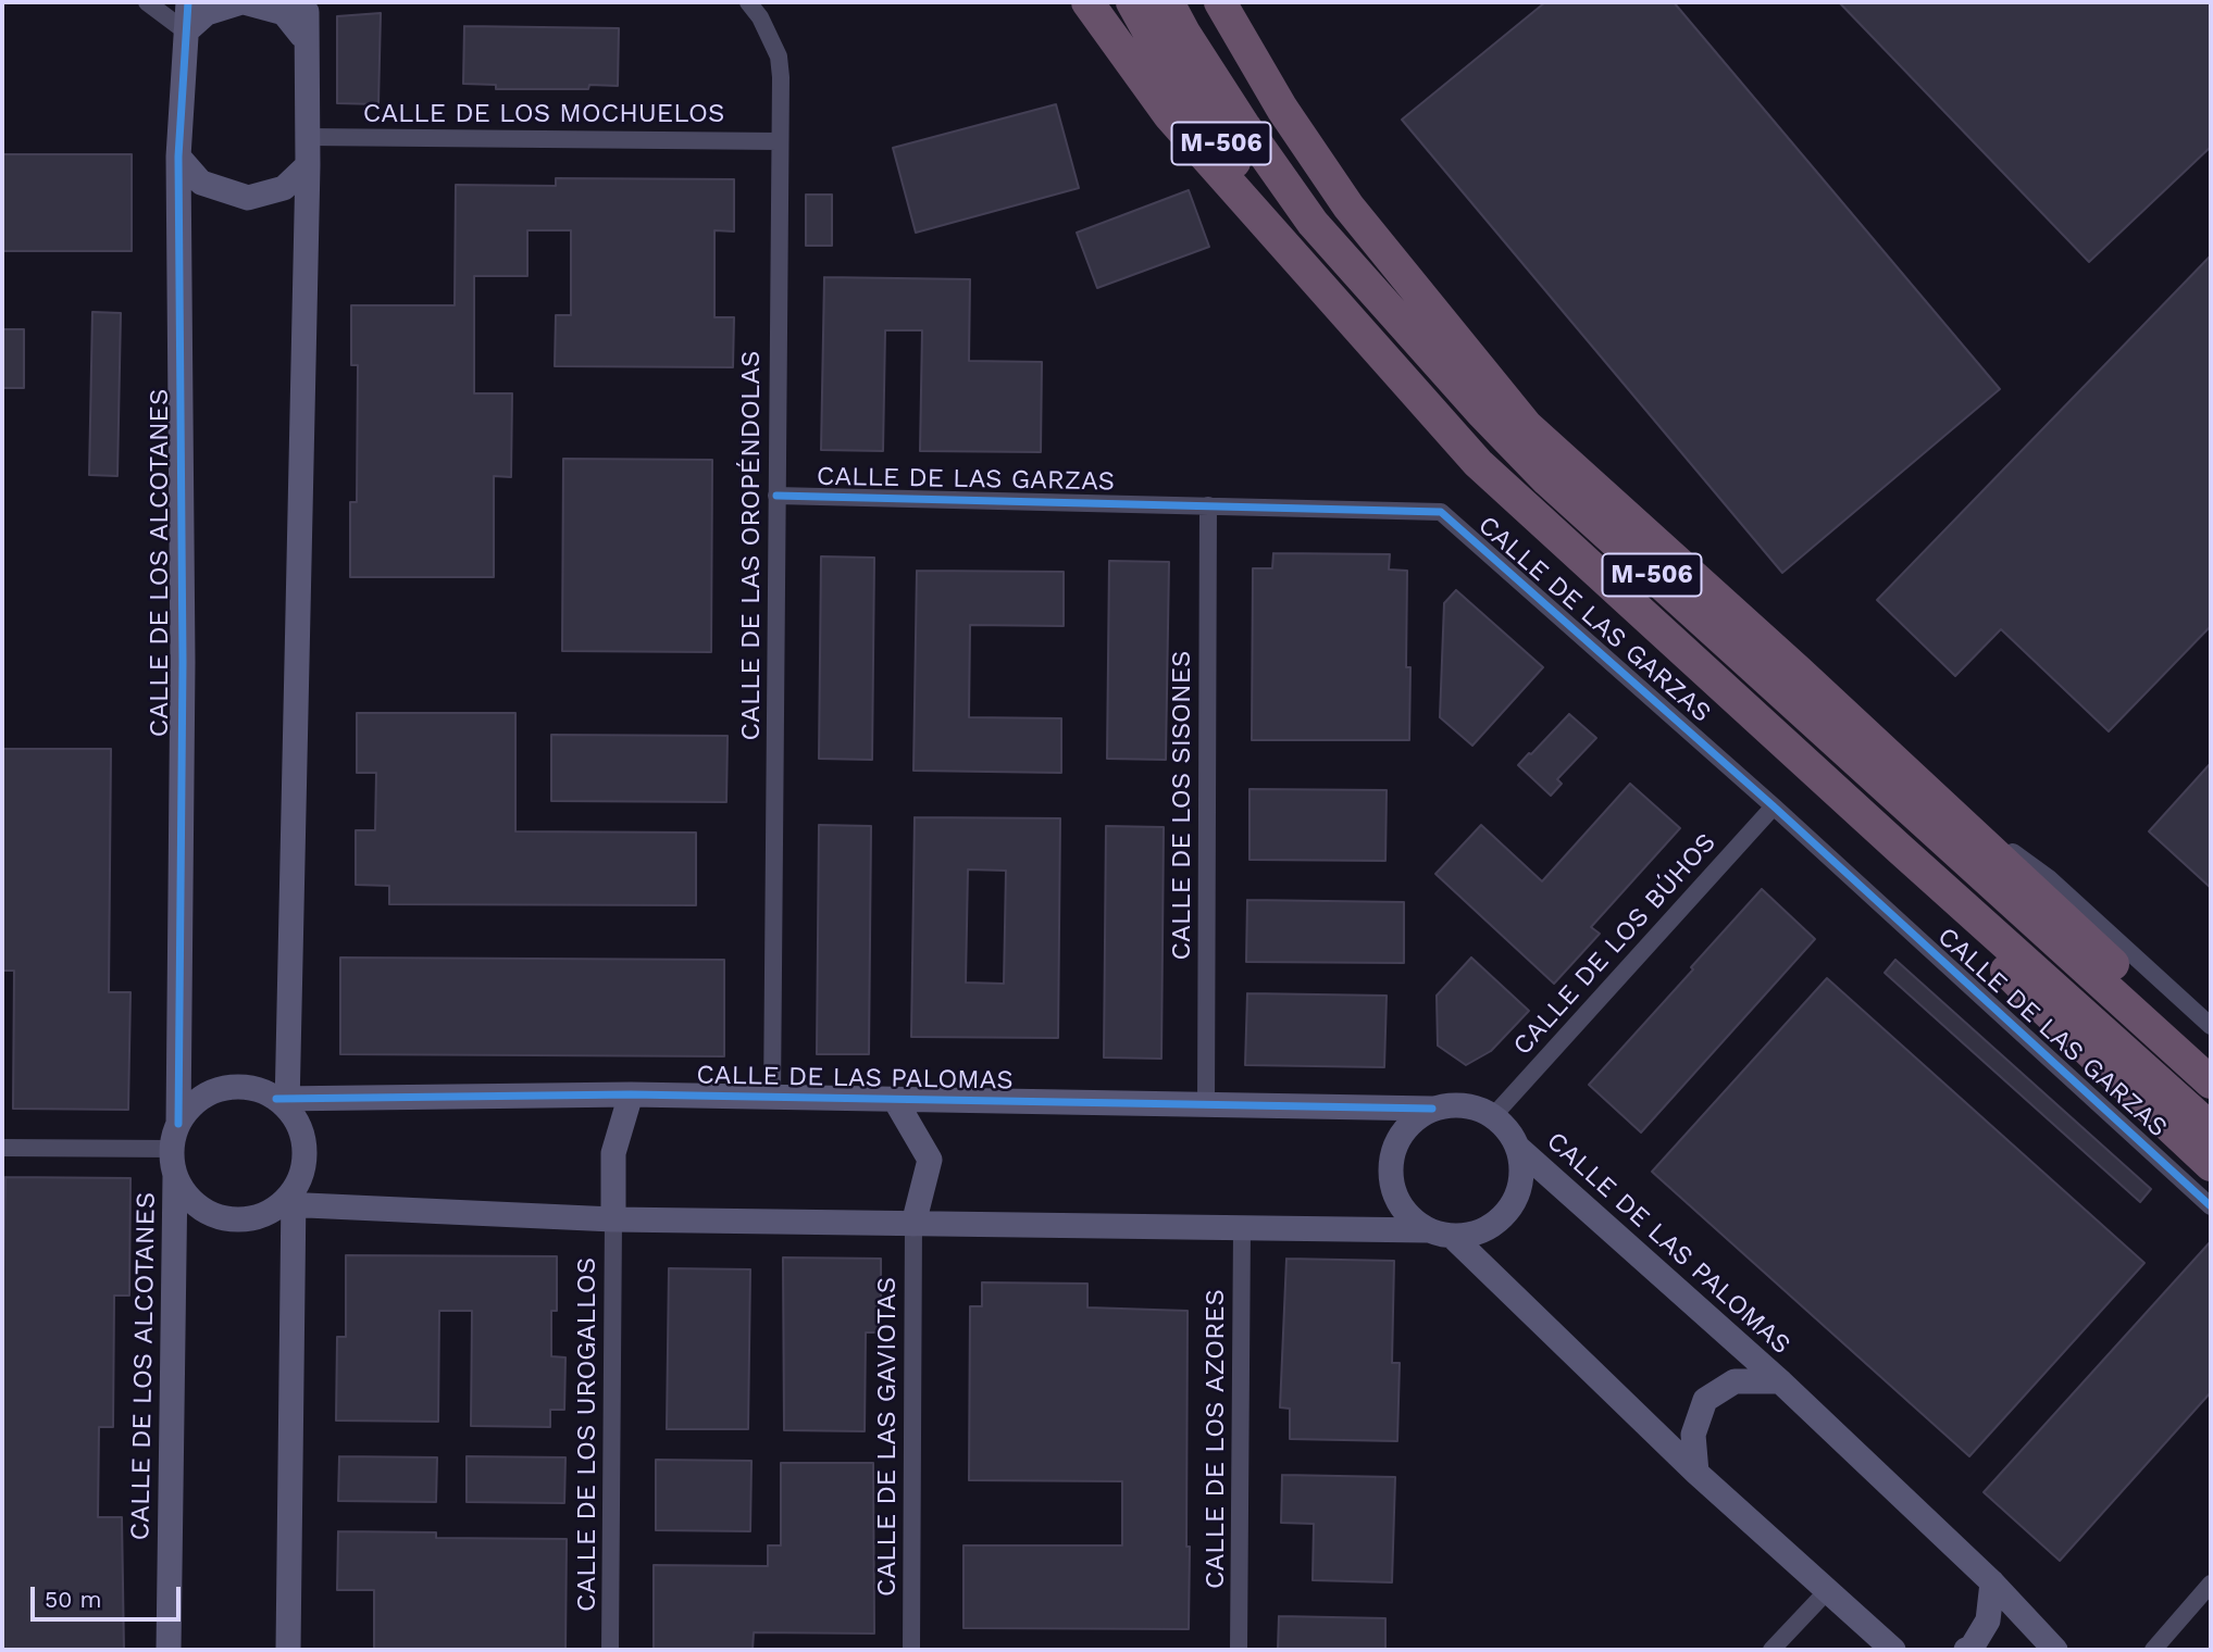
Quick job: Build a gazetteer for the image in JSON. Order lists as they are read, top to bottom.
{
  "streets": {
    "highway": ["M-506"],
    "street": [
      "CALLE DE LOS MOCHUELOS",
      "CALLE DE LAS GARZAS",
      "CALLE DE LAS OROPÉNDOLAS",
      "CALLE DE LOS ALCOTANES",
      "CALLE DE LOS SISONES",
      "CALLE DE LOS BÚHOS",
      "CALLE DE LAS PALOMAS",
      "CALLE DE LOS UROGALLOS",
      "CALLE DE LAS GAVIOTAS",
      "CALLE DE LOS AZORES"
    ]
  },
  "crossings": [
    ["CALLE DE LOS MOCHUELOS", "CALLE DE LAS OROPÉNDOLAS"],
    ["CALLE DE LOS MOCHUELOS", "CALLE DE LOS ALCOTANES"],
    ["CALLE DE LAS GARZAS", "CALLE DE LAS OROPÉNDOLAS"],
    ["CALLE DE LAS GARZAS", "CALLE DE LOS SISONES"],
    ["CALLE DE LAS GARZAS", "CALLE DE LOS BÚHOS"],
    ["CALLE DE LAS OROPÉNDOLAS", "CALLE DE LAS PALOMAS"],
    ["CALLE DE LOS ALCOTANES", "CALLE DE LAS PALOMAS"],
    ["CALLE DE LOS SISONES", "CALLE DE LAS PALOMAS"],
    ["CALLE DE LOS BÚHOS", "CALLE DE LAS PALOMAS"],
    ["CALLE DE LAS PALOMAS", "CALLE DE LAS GAVIOTAS"]
  ],
  "scale_bar": "50 m"
}
